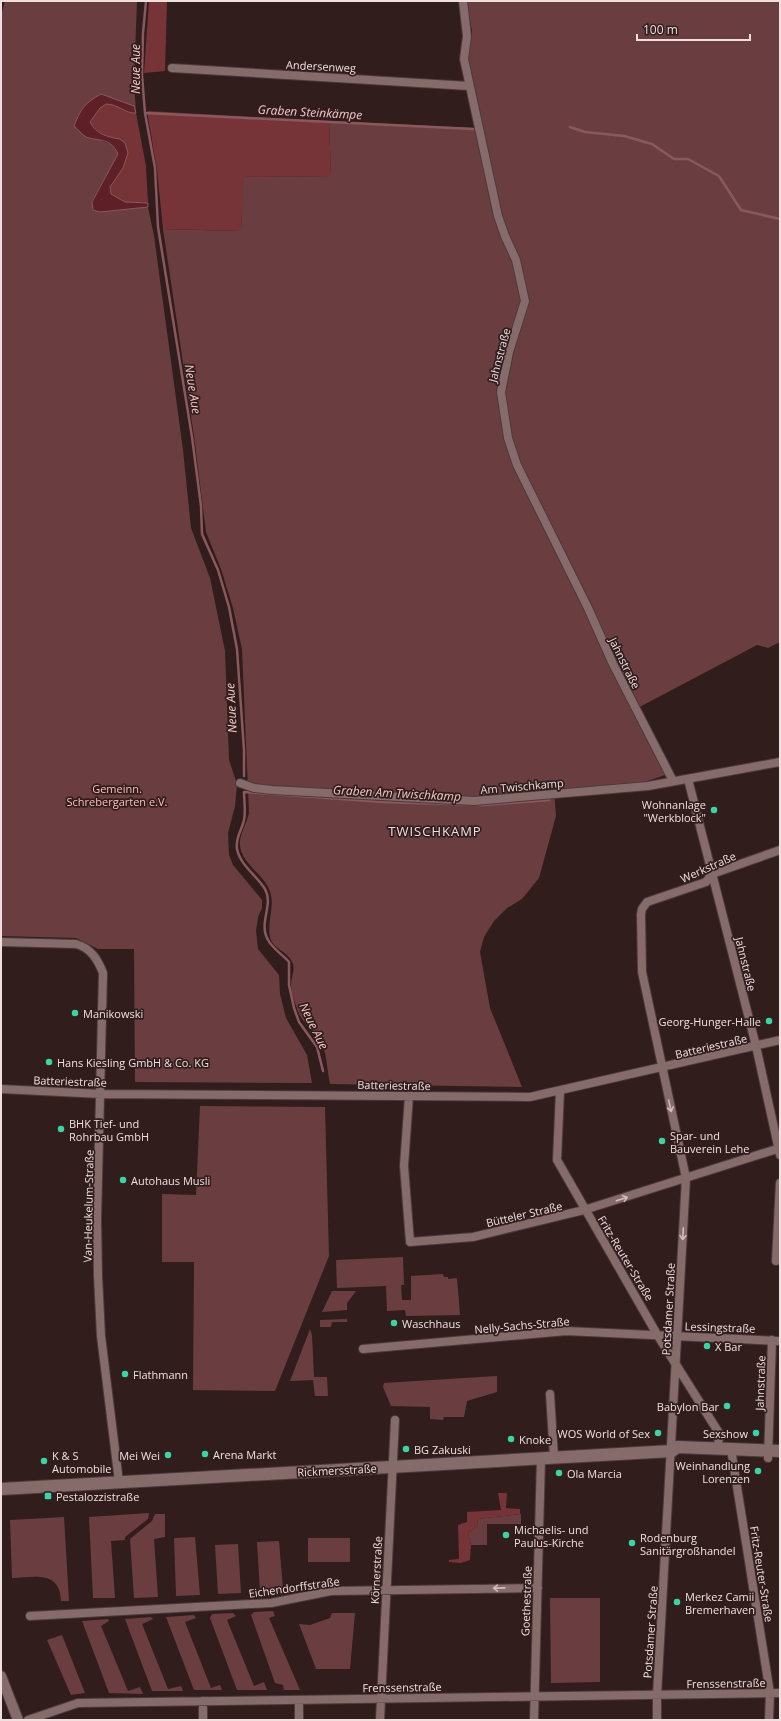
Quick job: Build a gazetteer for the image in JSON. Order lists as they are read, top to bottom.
{
  "streets": {
    "main road": ["Rickmersstraße"],
    "street": [
      "Andersenweg",
      "Jahnstraße",
      "Am Twischkamp",
      "Werkstraße",
      "Batteriestraße",
      "Van-Heukelum-Straße",
      "Bütteler Straße",
      "Fritz-Reuter-Straße",
      "Potsdamer Straße",
      "Nelly-Sachs-Straße",
      "Lessingstraße",
      "Körnerstraße",
      "Eichendorffstraße",
      "Goethestraße",
      "Frenssenstraße"
    ]
  },
  "crossings": [
    ["Andersenweg", "Jahnstraße"],
    ["Jahnstraße", "Am Twischkamp"],
    ["Jahnstraße", "Werkstraße"],
    ["Jahnstraße", "Batteriestraße"],
    ["Jahnstraße", "Bütteler Straße"],
    ["Jahnstraße", "Lessingstraße"],
    ["Jahnstraße", "Rickmersstraße"],
    ["Werkstraße", "Potsdamer Straße"],
    ["Batteriestraße", "Van-Heukelum-Straße"],
    ["Batteriestraße", "Bütteler Straße"],
    ["Batteriestraße", "Fritz-Reuter-Straße"],
    ["Batteriestraße", "Potsdamer Straße"],
    ["Van-Heukelum-Straße", "Rickmersstraße"],
    ["Bütteler Straße", "Fritz-Reuter-Straße"],
    ["Bütteler Straße", "Potsdamer Straße"],
    ["Fritz-Reuter-Straße", "Potsdamer Straße"],
    ["Fritz-Reuter-Straße", "Nelly-Sachs-Straße"],
    ["Fritz-Reuter-Straße", "Lessingstraße"],
    ["Fritz-Reuter-Straße", "Rickmersstraße"],
    ["Fritz-Reuter-Straße", "Frenssenstraße"],
    ["Potsdamer Straße", "Lessingstraße"],
    ["Potsdamer Straße", "Rickmersstraße"],
    ["Potsdamer Straße", "Frenssenstraße"],
    ["Nelly-Sachs-Straße", "Lessingstraße"],
    ["Rickmersstraße", "Körnerstraße"],
    ["Rickmersstraße", "Goethestraße"],
    ["Körnerstraße", "Eichendorffstraße"],
    ["Körnerstraße", "Frenssenstraße"],
    ["Eichendorffstraße", "Goethestraße"],
    ["Goethestraße", "Frenssenstraße"]
  ],
  "districts": ["TWISCHKAMP"],
  "water": ["Neue Aue", "Graben Steinkämpe", "Graben Am Twischkamp"],
  "parks": ["Gemeinn. Schrebergarten e.V."],
  "places": {
    "other": [
      "Wohnanlage \"Werkblock\"",
      "Manikowski",
      "Georg-Hunger-Halle",
      "Hans Kiesling GmbH & Co. KG",
      "BHK Tief- und Rohrbau GmbH",
      "Spar- und Bauverein Lehe",
      "Autohaus Musli",
      "Waschhaus",
      "X Bar",
      "Flathmann",
      "Babylon Bar",
      "WOS World of Sex",
      "Sexshow",
      "Knoke",
      "BG Zakuski",
      "Arena Markt",
      "Mei Wei",
      "K & S Automobile",
      "Weinhandlung Lorenzen",
      "Ola Marcia",
      "Michaelis- und Paulus-Kirche",
      "Rodenburg Sanitärgroßhandel",
      "Merkez Camii Bremerhaven"
    ],
    "transit": ["Pestalozzistraße"]
  },
  "scale_bar": "100 m"
}
